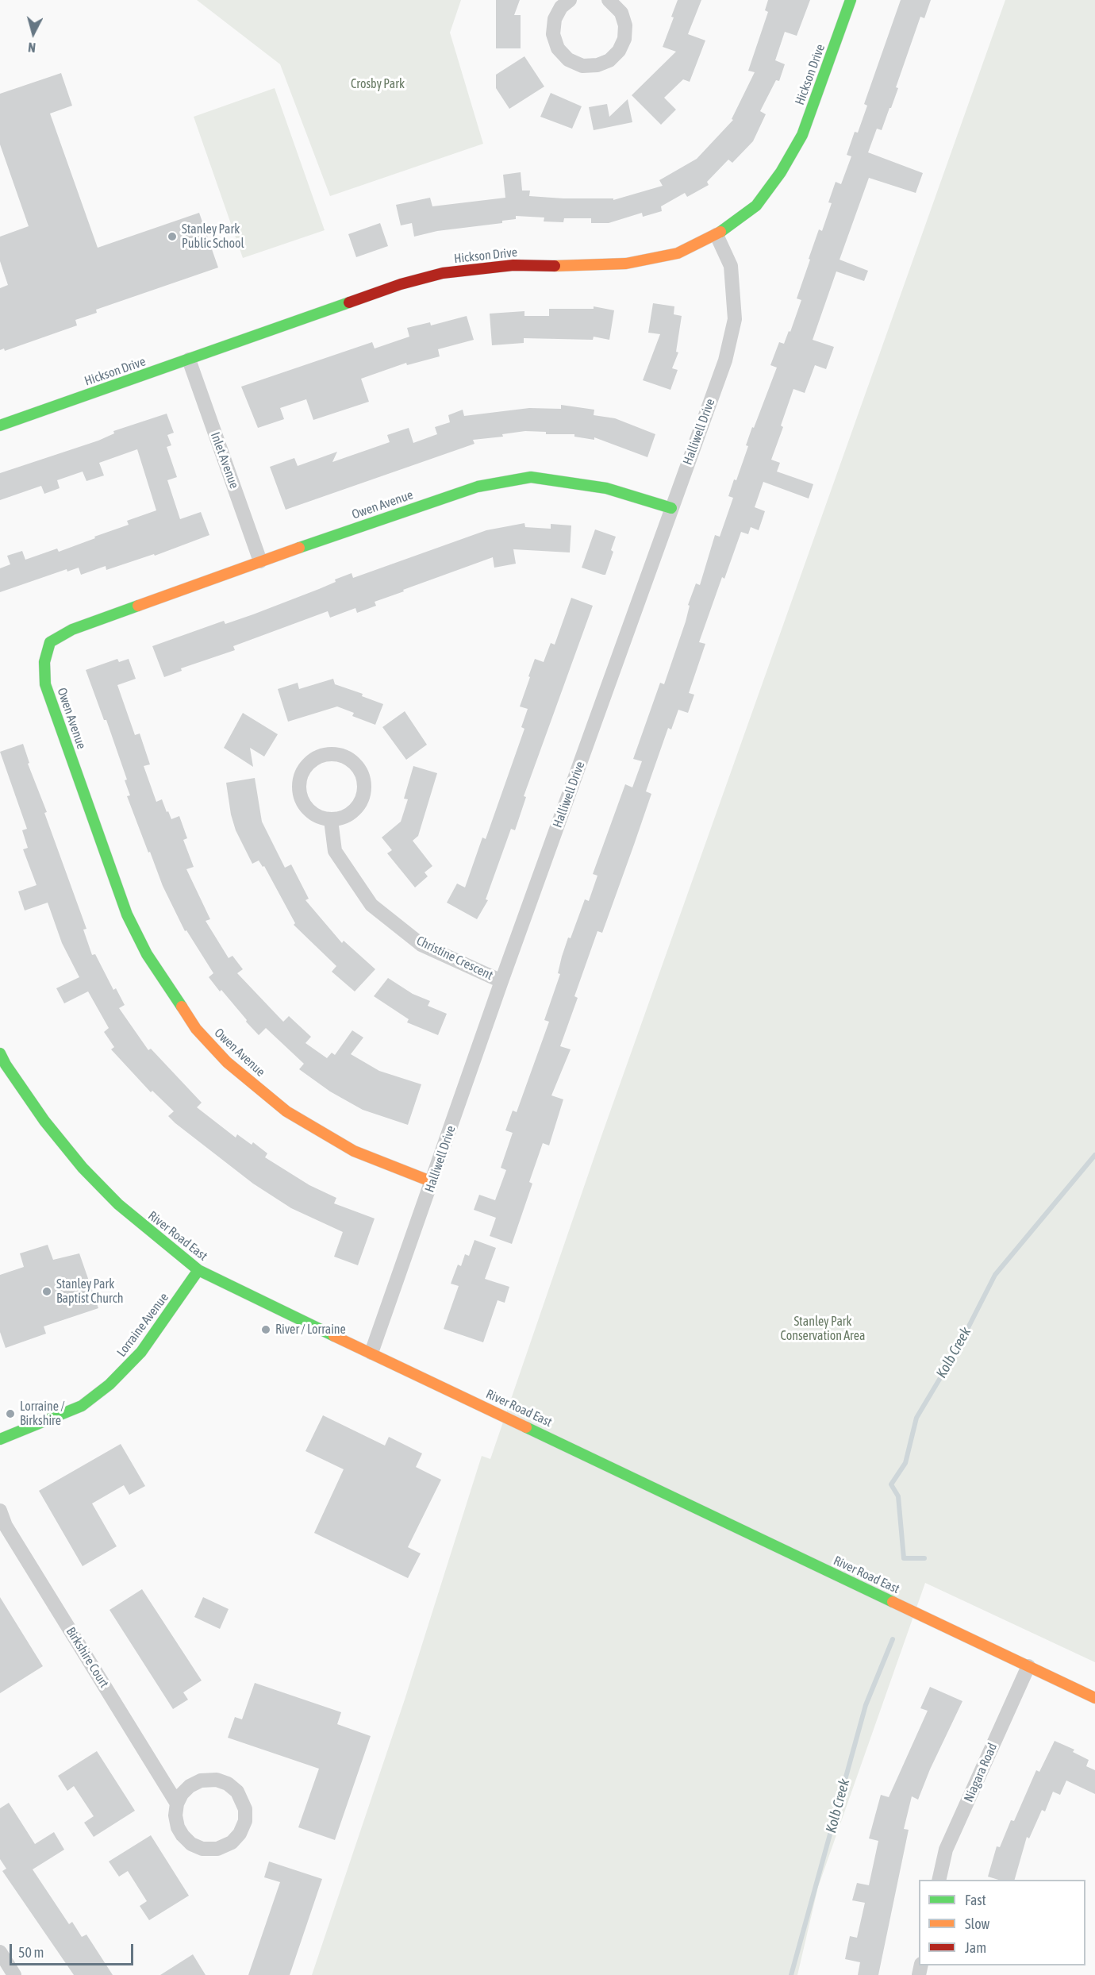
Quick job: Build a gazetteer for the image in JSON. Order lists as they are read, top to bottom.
{
  "streets": {
    "street": [
      "Hickson Drive",
      "Halliwell Drive",
      "Inlet Avenue",
      "Owen Avenue",
      "Christine Crescent",
      "River Road East",
      "Lorraine Avenue",
      "Birkshire Court",
      "Niagara Road"
    ]
  },
  "crossings": [
    ["Hickson Drive", "Halliwell Drive"],
    ["Hickson Drive", "Inlet Avenue"],
    ["Halliwell Drive", "Owen Avenue"],
    ["Halliwell Drive", "Christine Crescent"],
    ["Halliwell Drive", "River Road East"],
    ["Inlet Avenue", "Owen Avenue"],
    ["River Road East", "Lorraine Avenue"],
    ["River Road East", "Niagara Road"]
  ],
  "water": ["Kolb Creek"],
  "parks": ["Crosby Park", "Stanley Park Conservation Area"],
  "places": [
    "Stanley Park Public School",
    "Stanley Park Baptist Church",
    "River / Lorraine",
    "Lorraine / Birkshire"
  ],
  "legend": ["Fast", "Slow", "Jam"],
  "scale_bar": "50 m",
  "north": "bottom"
}
